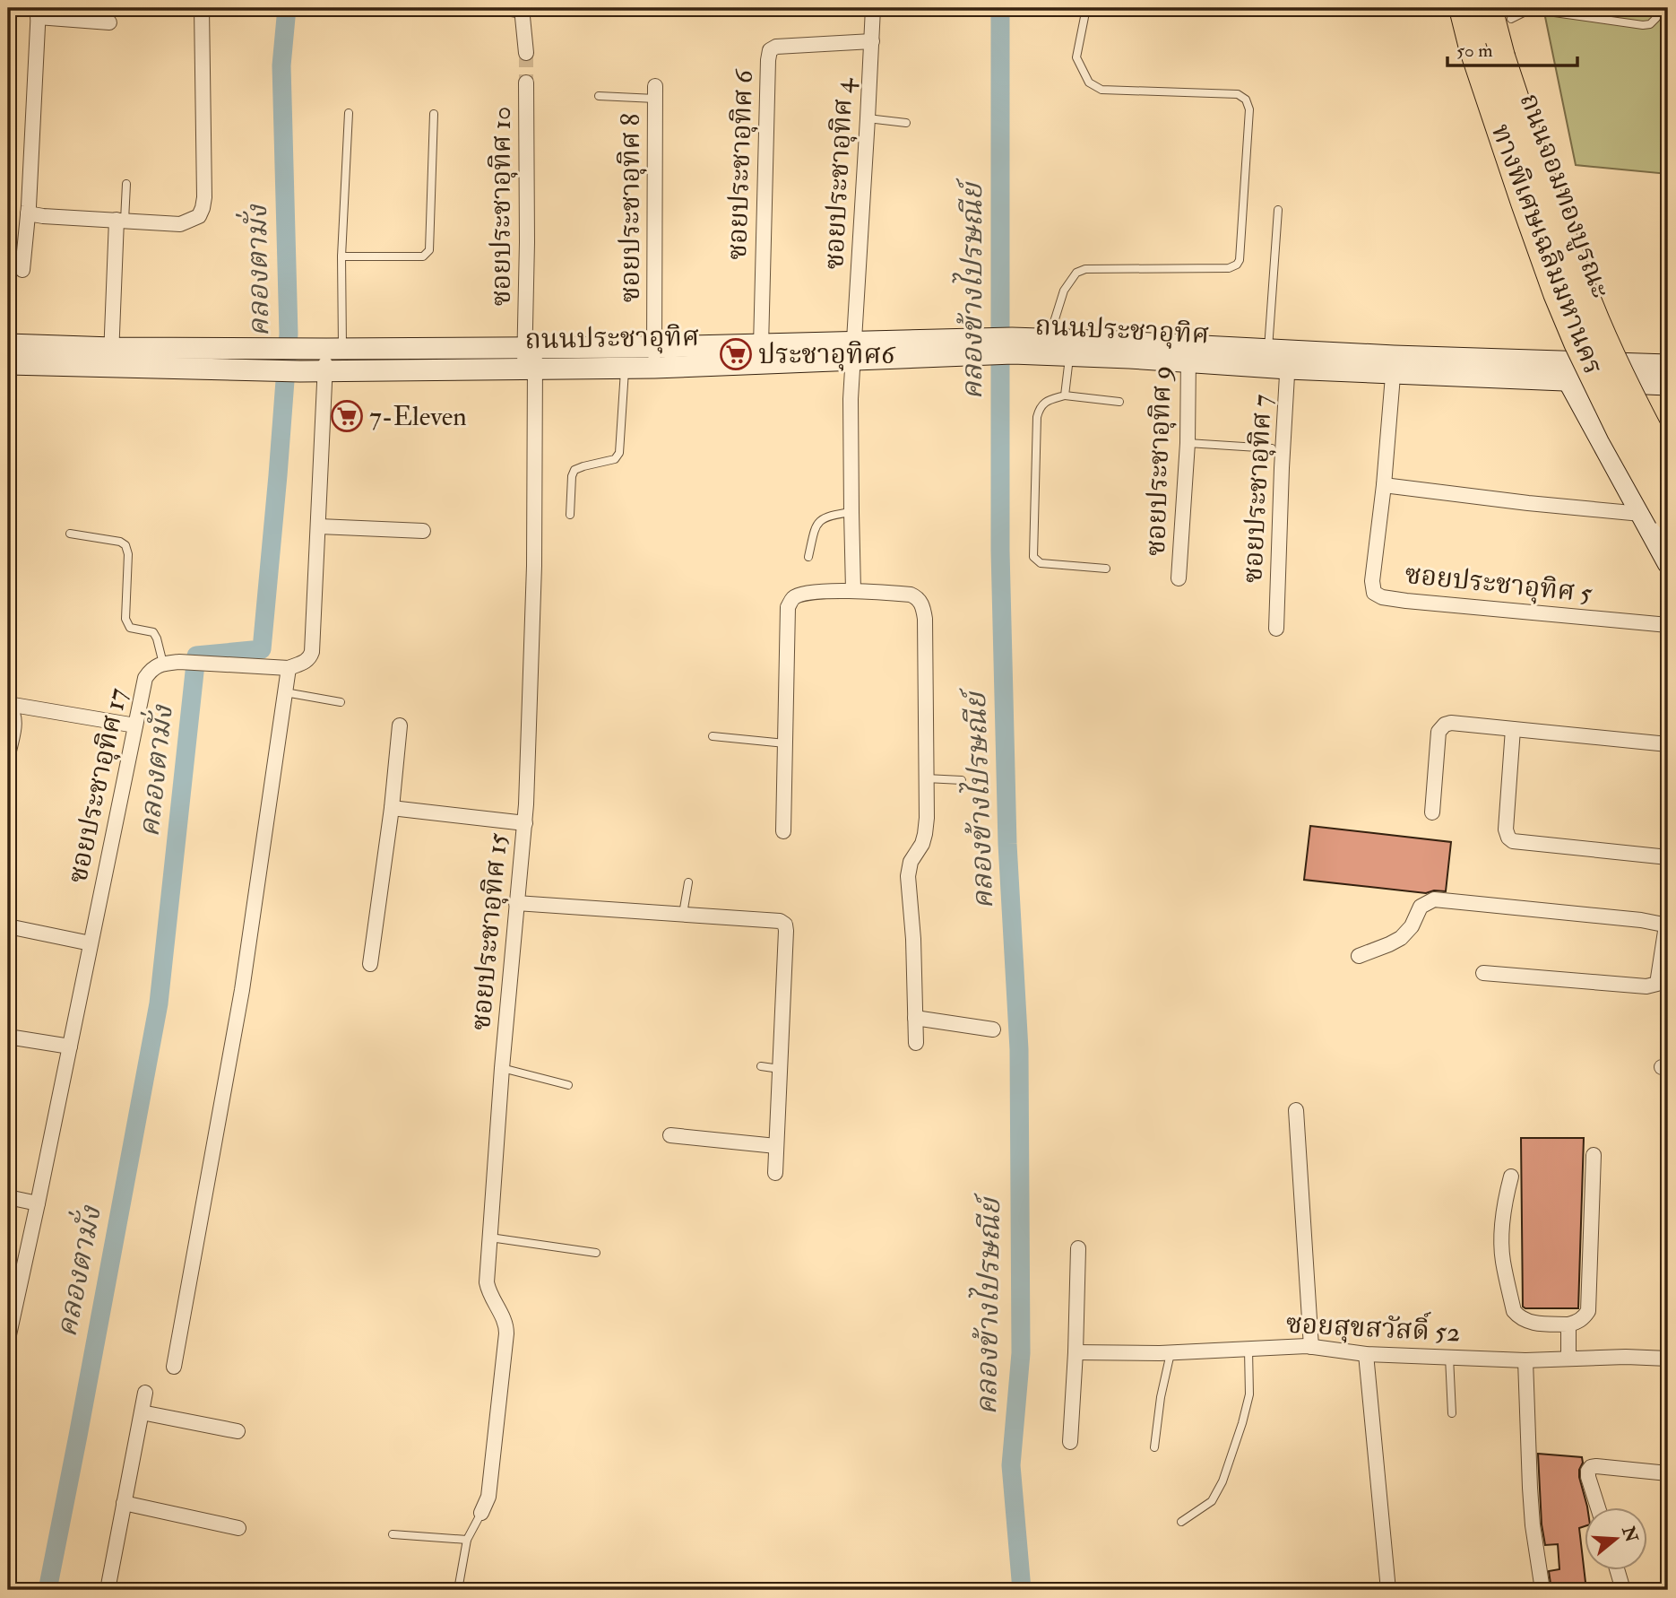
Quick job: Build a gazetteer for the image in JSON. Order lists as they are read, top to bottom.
{
  "streets": {
    "highway": ["ทางพิเศษเฉลิมมหานคร"],
    "main road": ["ถนนประชาอุทิศ"],
    "street": [
      "ซอยประชาอุทิศ 6",
      "ซอยประชาอุทิศ 4",
      "ถนนจอมทองบูรณะ",
      "ซอยประชาอุทิศ 10",
      "ซอยประชาอุทิศ 8",
      "ซอยประชาอุทิศ 9",
      "ซอยประชาอุทิศ 7",
      "ซอยประชาอุทิศ 5",
      "ซอยประชาอุทิศ 17",
      "ซอยประชาอุทิศ 15",
      "ซอยสุขสวัสดิ์ 52"
    ]
  },
  "crossings": [
    ["ซอยประชาอุทิศ 6", "ซอยประชาอุทิศ 4"],
    ["ซอยประชาอุทิศ 6", "ถนนประชาอุทิศ"],
    ["ซอยประชาอุทิศ 4", "ถนนประชาอุทิศ"],
    ["ถนนจอมทองบูรณะ", "ถนนประชาอุทิศ"],
    ["ซอยประชาอุทิศ 10", "ถนนประชาอุทิศ"],
    ["ซอยประชาอุทิศ 10", "ซอยประชาอุทิศ 15"],
    ["ซอยประชาอุทิศ 8", "ถนนประชาอุทิศ"],
    ["ถนนประชาอุทิศ", "ซอยประชาอุทิศ 9"],
    ["ถนนประชาอุทิศ", "ซอยประชาอุทิศ 7"],
    ["ถนนประชาอุทิศ", "ซอยประชาอุทิศ 5"],
    ["ถนนประชาอุทิศ", "ซอยประชาอุทิศ 15"]
  ],
  "water": ["คลองตามั่ง", "คลองข้างไปรษณีย์"],
  "places": {
    "supermarket": ["ประชาอุทิศ6", "7-Eleven"]
  },
  "scale_bar": "50 m",
  "north": "right"
}
